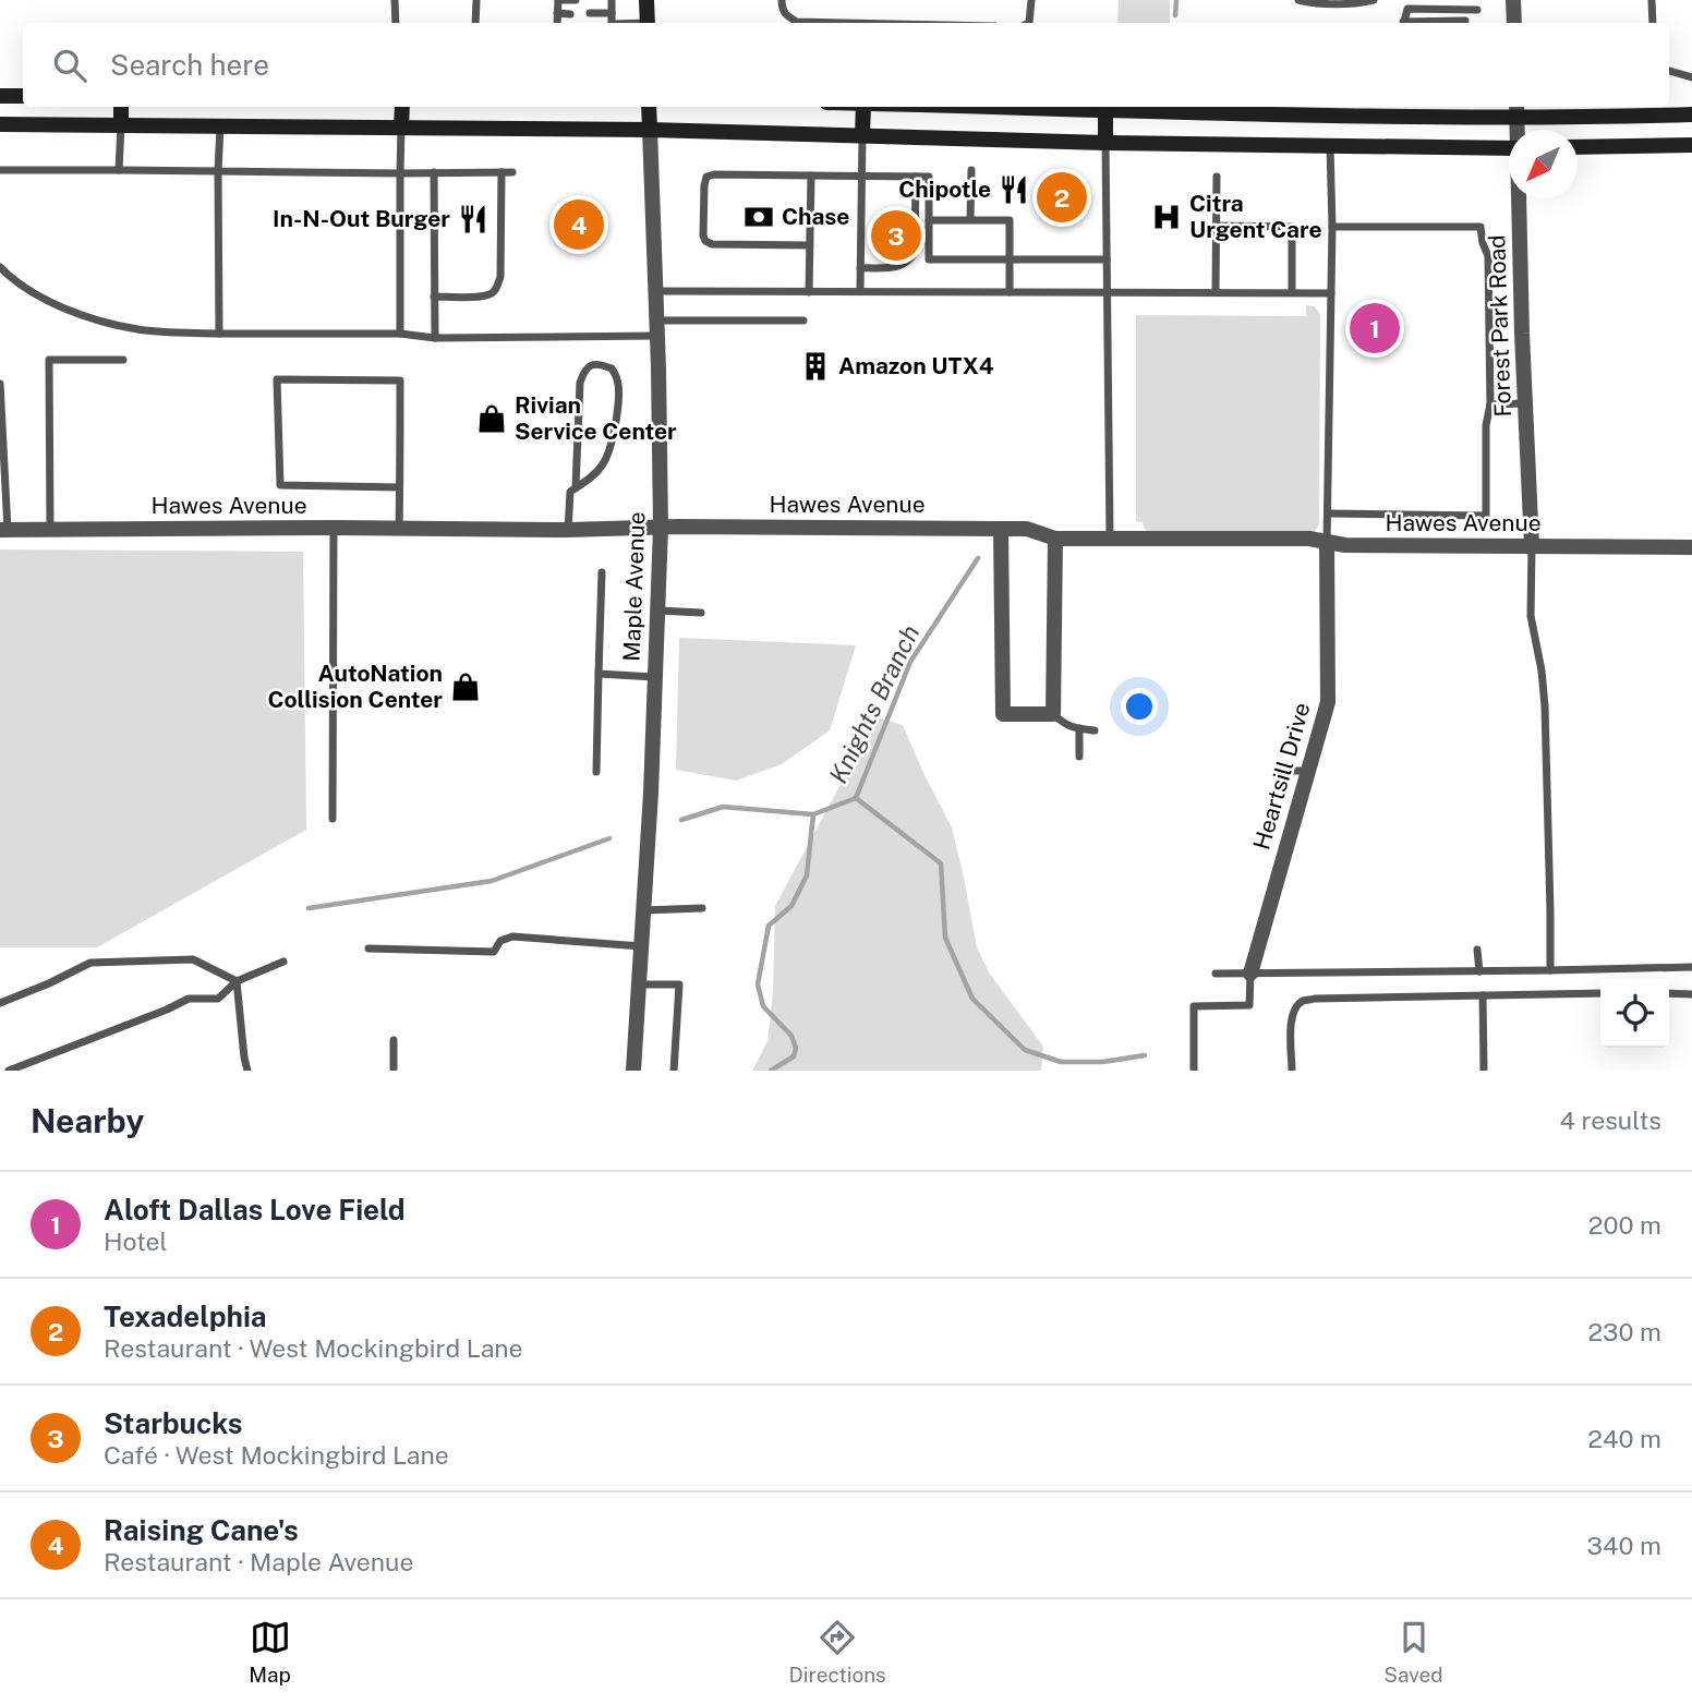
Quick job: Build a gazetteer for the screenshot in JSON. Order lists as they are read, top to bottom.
{
  "streets": {
    "main road": ["Maple Avenue"],
    "street": ["Forest Park Road", "Hawes Avenue", "Heartsill Drive"]
  },
  "crossings": [
    ["Forest Park Road", "Hawes Avenue"],
    ["Hawes Avenue", "Maple Avenue"],
    ["Hawes Avenue", "Heartsill Drive"]
  ],
  "water": ["Knights Branch"],
  "places": {
    "restaurant": ["Chipotle", "In-N-Out Burger"],
    "bank": ["Chase"],
    "hospital": ["Citra Urgent Care"],
    "building": ["Amazon UTX4"],
    "shop": ["Rivian Service Center", "AutoNation Collision Center"]
  },
  "north": "bottom left",
  "page": {
    "search": "Search here",
    "pins": [
      "2",
      "4",
      "3",
      "1"
    ],
    "heading": ["Nearby", "4 results"],
    "list": [
      {
        "mark": "1",
        "name": "Aloft Dallas Love Field",
        "note": "Hotel",
        "value": "200 m"
      },
      {
        "mark": "2",
        "name": "Texadelphia",
        "note": "Restaurant · West Mockingbird Lane",
        "value": "230 m"
      },
      {
        "mark": "3",
        "name": "Starbucks",
        "note": "Café · West Mockingbird Lane",
        "value": "240 m"
      },
      {
        "mark": "4",
        "name": "Raising Cane's",
        "note": "Restaurant · Maple Avenue",
        "value": "340 m"
      }
    ],
    "nav": ["Map", "Directions", "Saved"]
  }
}
